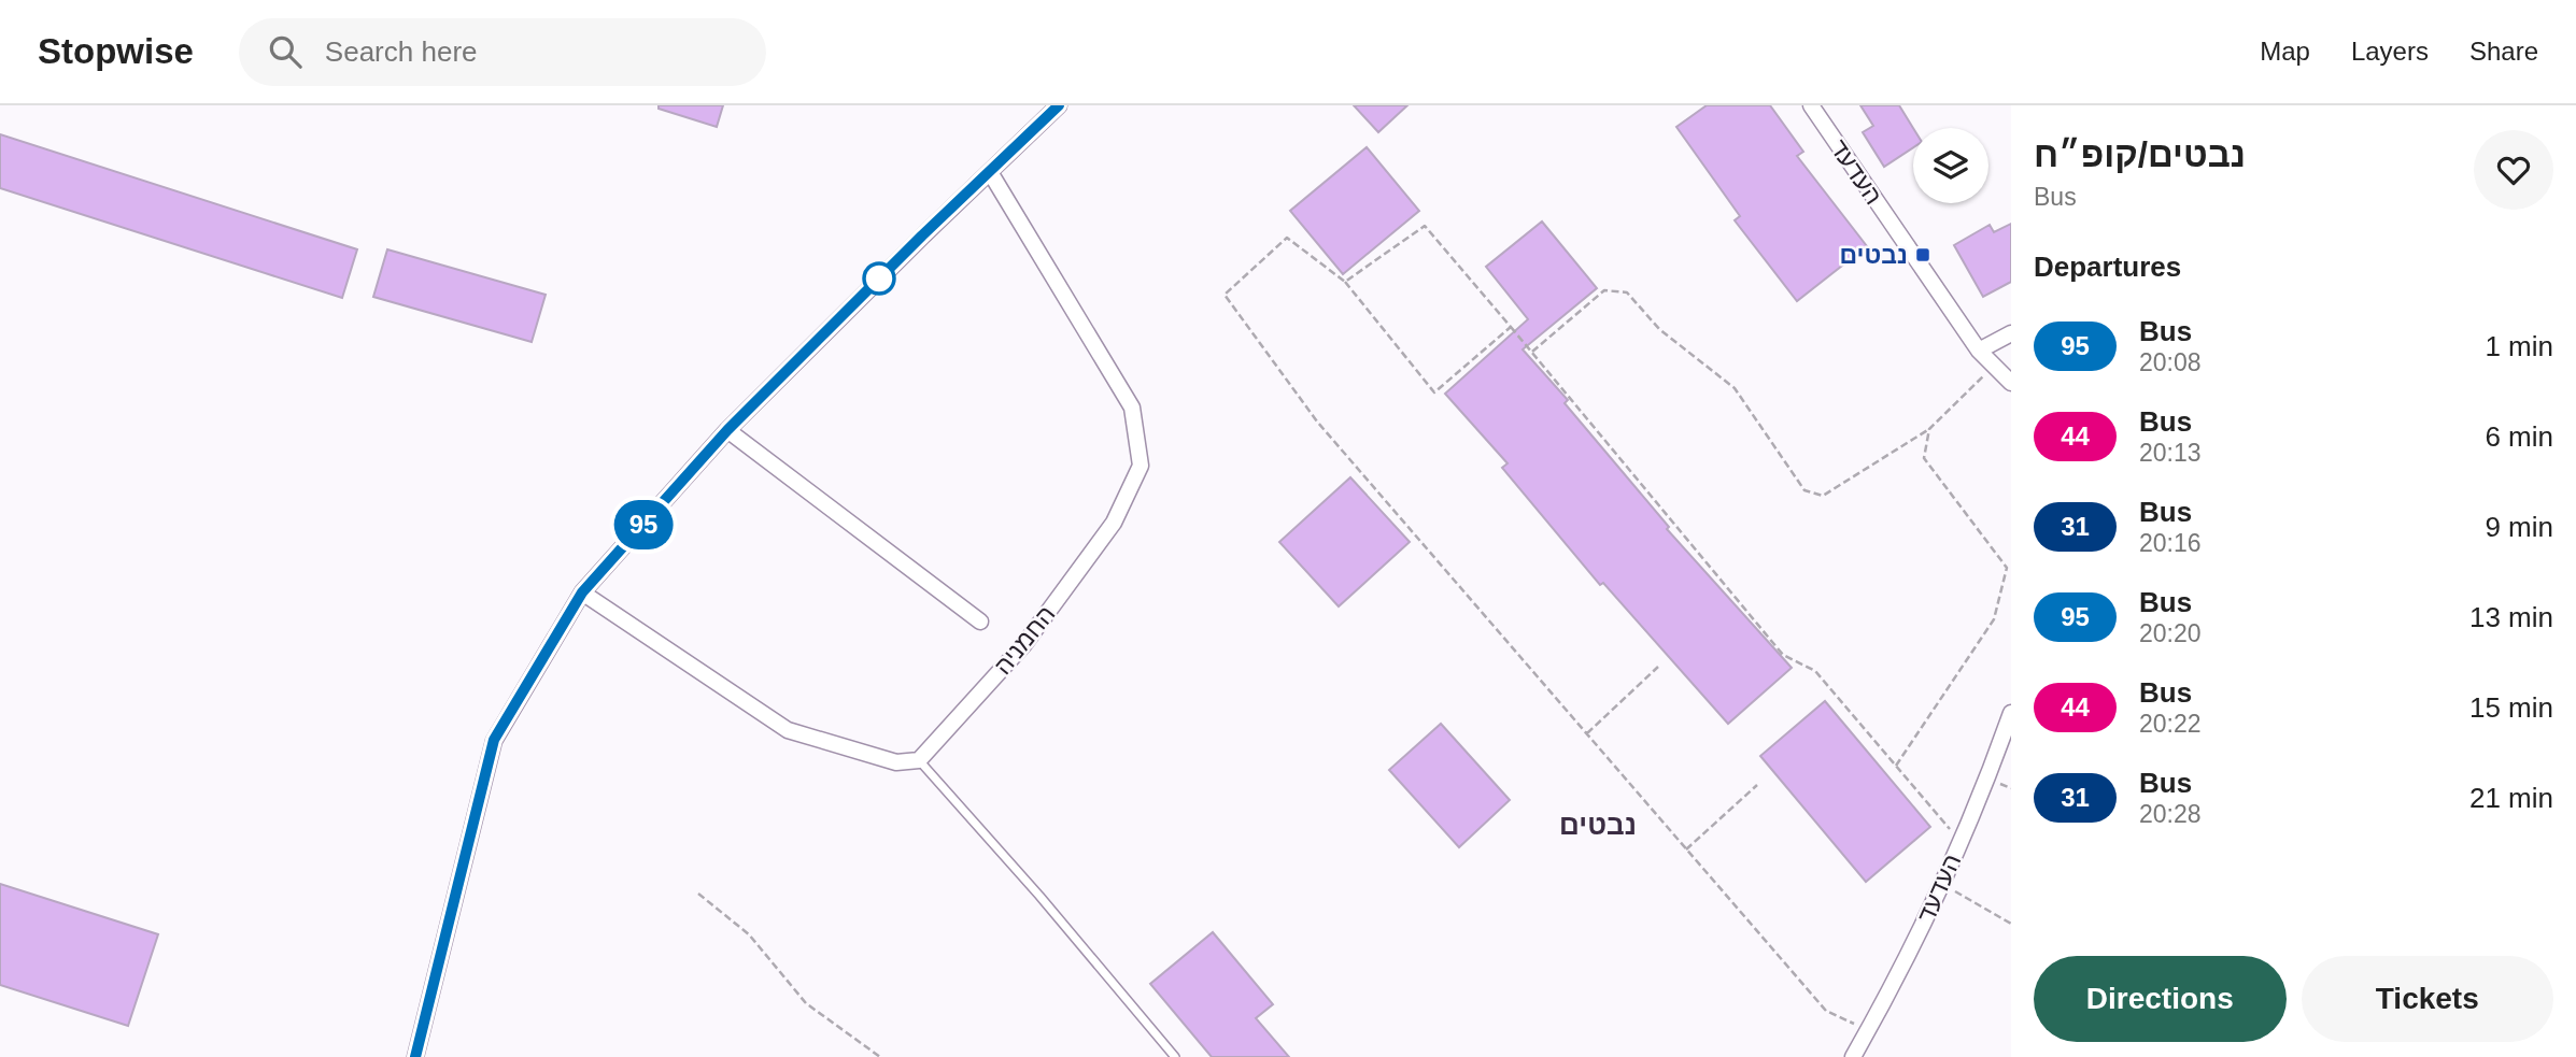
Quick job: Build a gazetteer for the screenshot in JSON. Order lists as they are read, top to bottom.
{
  "streets": {
    "street": ["העדעד", "החמניה"]
  },
  "districts": ["נבטים"],
  "places": {
    "transit": ["נבטים"]
  },
  "lines": ["bus line 95"],
  "page": {
    "header": "Stopwise",
    "search": "Search here",
    "nav": ["Map", "Layers", "Share"],
    "on_map": "95",
    "heading": [
      ["נבטים/קופ״ח", "Bus"],
      "Departures"
    ],
    "list": [
      {
        "mark": "95",
        "name": "Bus",
        "note": "20:08",
        "value": "1 min"
      },
      {
        "mark": "44",
        "name": "Bus",
        "note": "20:13",
        "value": "6 min"
      },
      {
        "mark": "31",
        "name": "Bus",
        "note": "20:16",
        "value": "9 min"
      },
      {
        "mark": "95",
        "name": "Bus",
        "note": "20:20",
        "value": "13 min"
      },
      {
        "mark": "44",
        "name": "Bus",
        "note": "20:22",
        "value": "15 min"
      },
      {
        "mark": "31",
        "name": "Bus",
        "note": "20:28",
        "value": "21 min"
      }
    ],
    "buttons": ["Directions", "Tickets"]
  }
}
